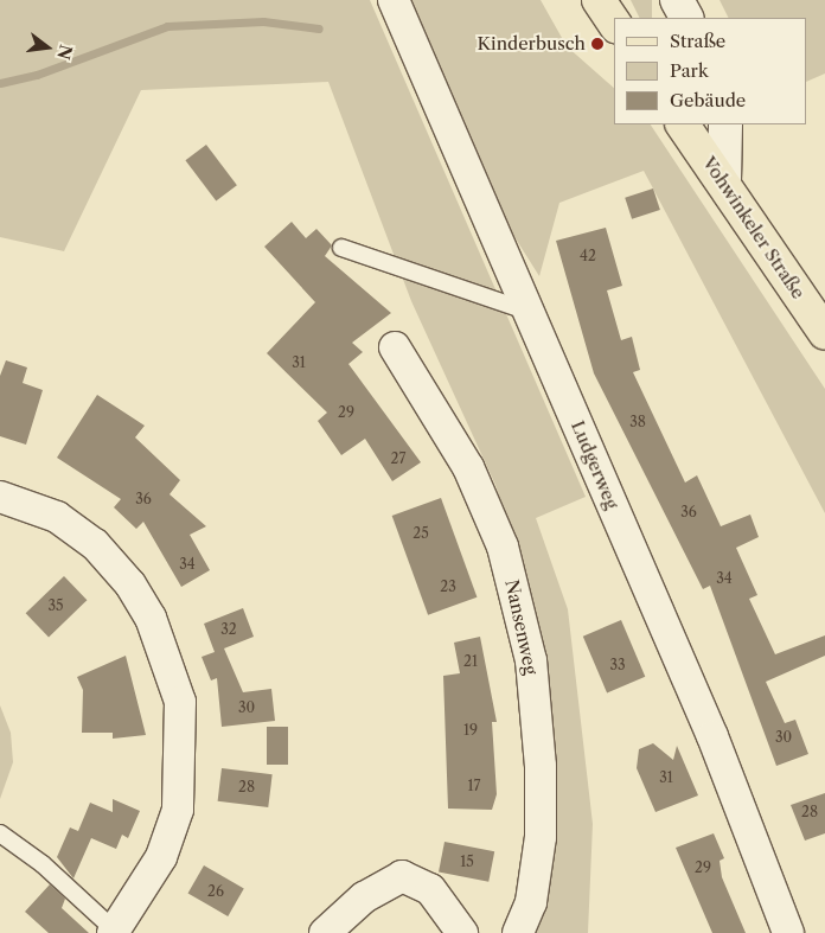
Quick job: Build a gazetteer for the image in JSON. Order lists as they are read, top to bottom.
{
  "streets": {
    "main road": ["Vohwinkeler Straße"],
    "street": ["Ludgerweg", "Nansenweg"]
  },
  "places": ["Kinderbusch"],
  "house_numbers": [
    "42",
    "31",
    "29",
    "38",
    "27",
    "36",
    "36",
    "25",
    "34",
    "34",
    "23",
    "35",
    "32",
    "21",
    "33",
    "30",
    "19",
    "30",
    "31",
    "17",
    "28",
    "28",
    "15",
    "29",
    "26"
  ],
  "legend": ["Straße", "Park", "Gebäude"],
  "north": "right"
}
